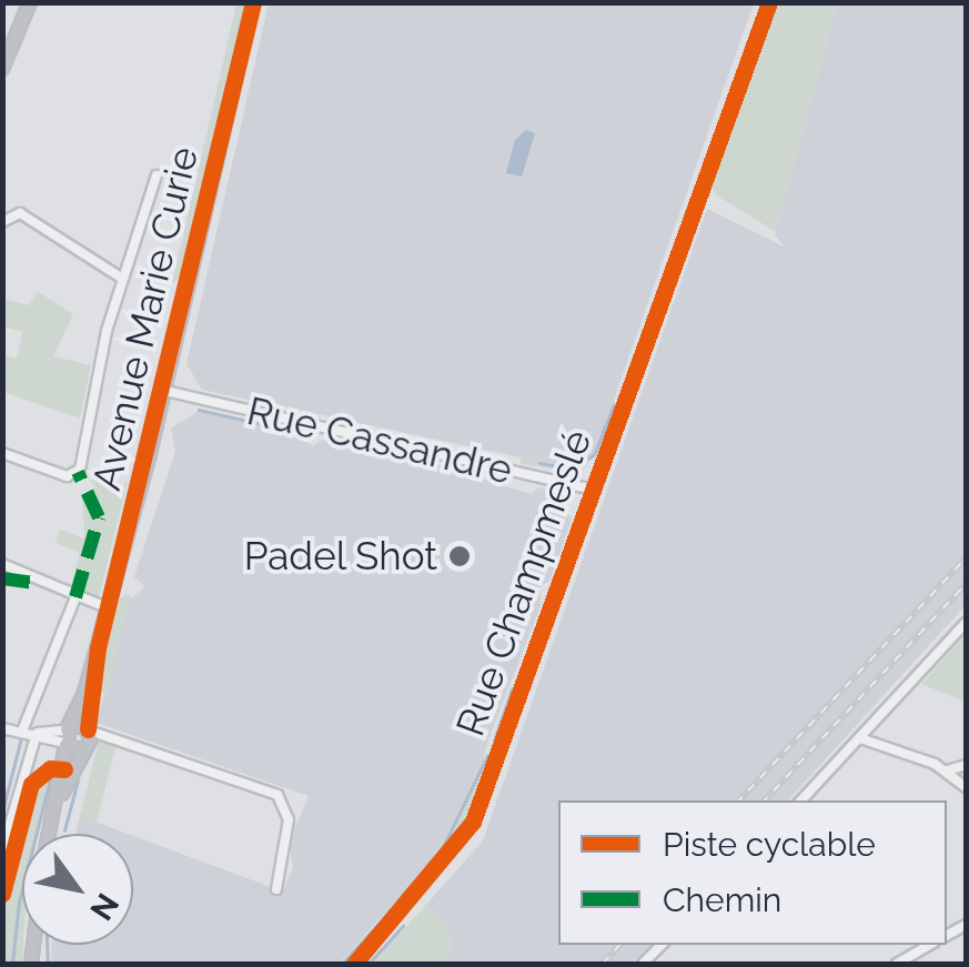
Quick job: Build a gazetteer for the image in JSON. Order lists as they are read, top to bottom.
{
  "streets": {
    "main road": ["Avenue Marie Curie"],
    "street": ["Rue Cassandre", "Rue Champmeslé"]
  },
  "crossings": [
    ["Avenue Marie Curie", "Rue Cassandre"],
    ["Rue Cassandre", "Rue Champmeslé"]
  ],
  "places": ["Padel Shot"],
  "legend": ["Piste cyclable", "Chemin"],
  "north": "bottom right"
}
